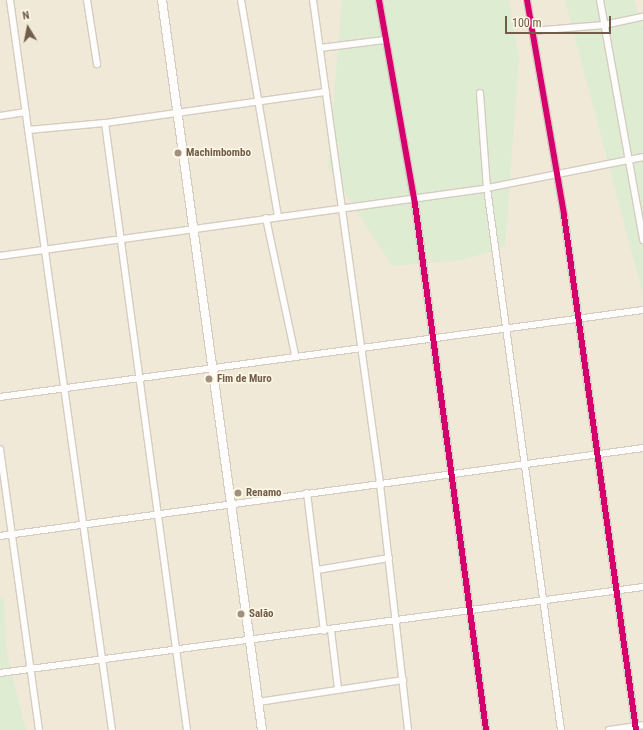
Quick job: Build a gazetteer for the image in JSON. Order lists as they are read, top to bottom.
{
  "places": [
    "Machimbombo",
    "Fim de Muro",
    "Renamo",
    "Salão"
  ],
  "scale_bar": "100 m",
  "north": "top"
}
